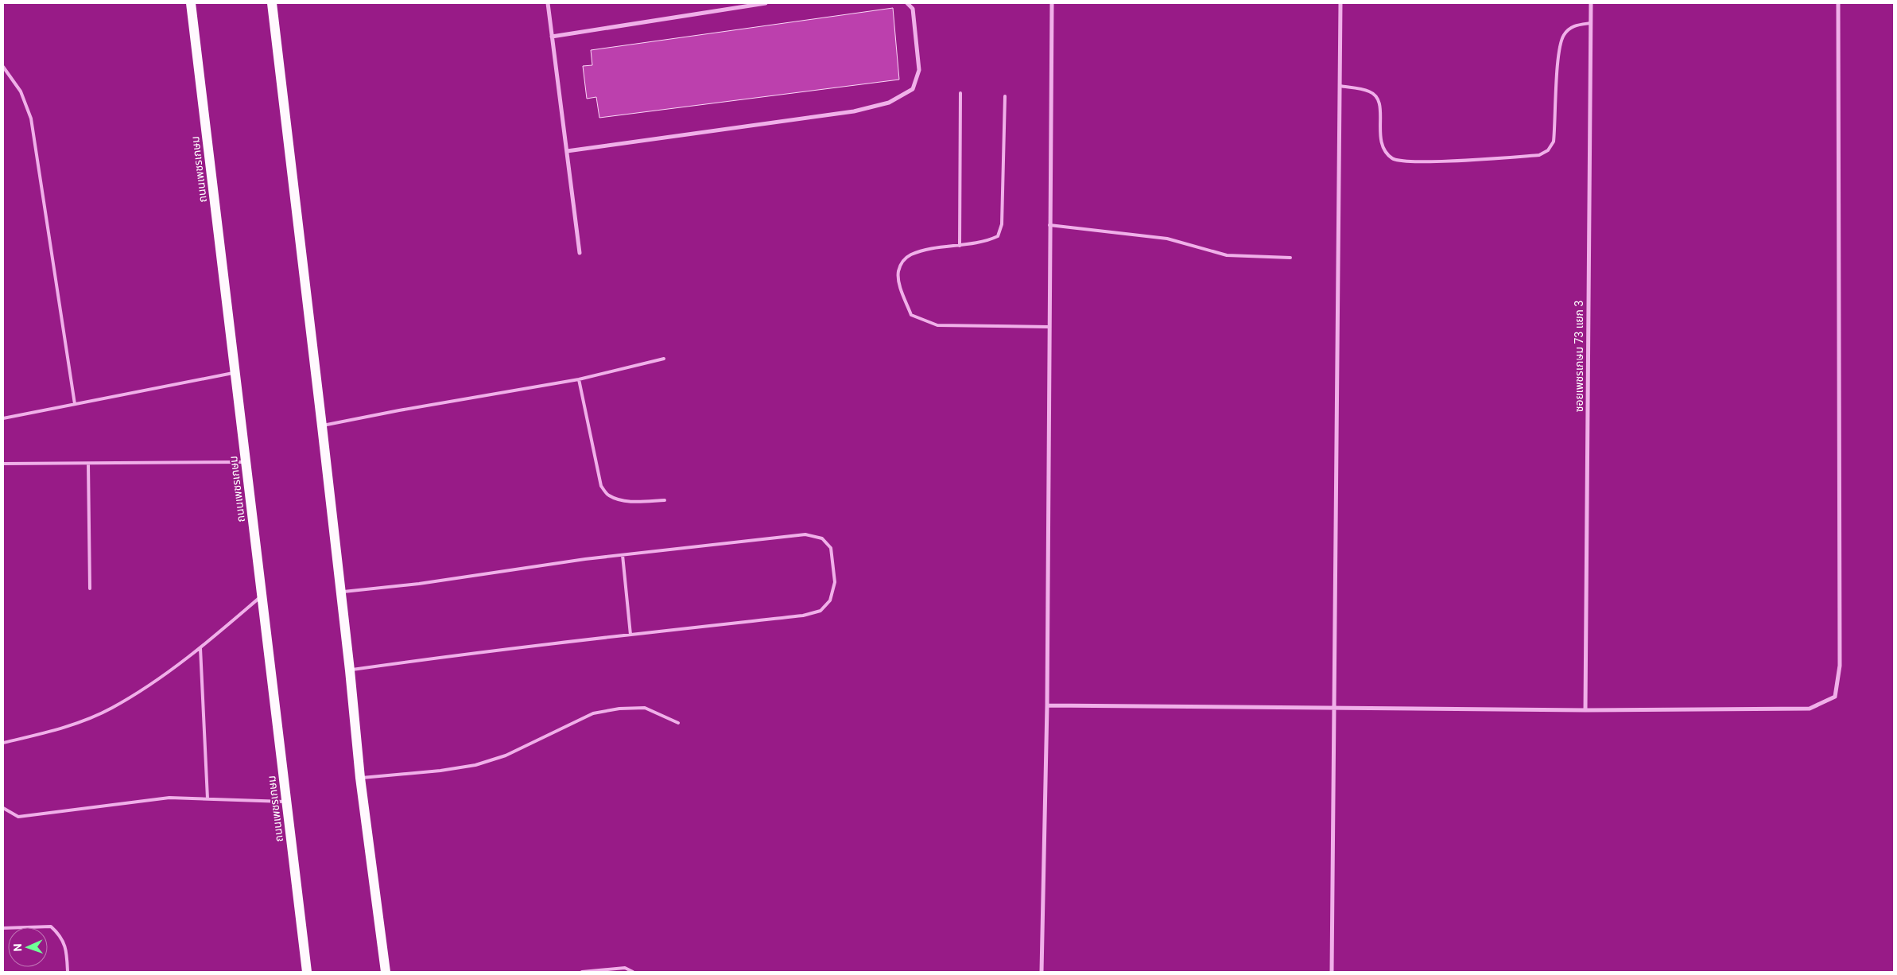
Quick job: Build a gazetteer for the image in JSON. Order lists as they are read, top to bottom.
{
  "streets": {
    "main road": ["ถนนเพชรเกษม"],
    "street": ["ซอยเพชรเกษม 73 แยก 3"]
  },
  "north": "left"
}
